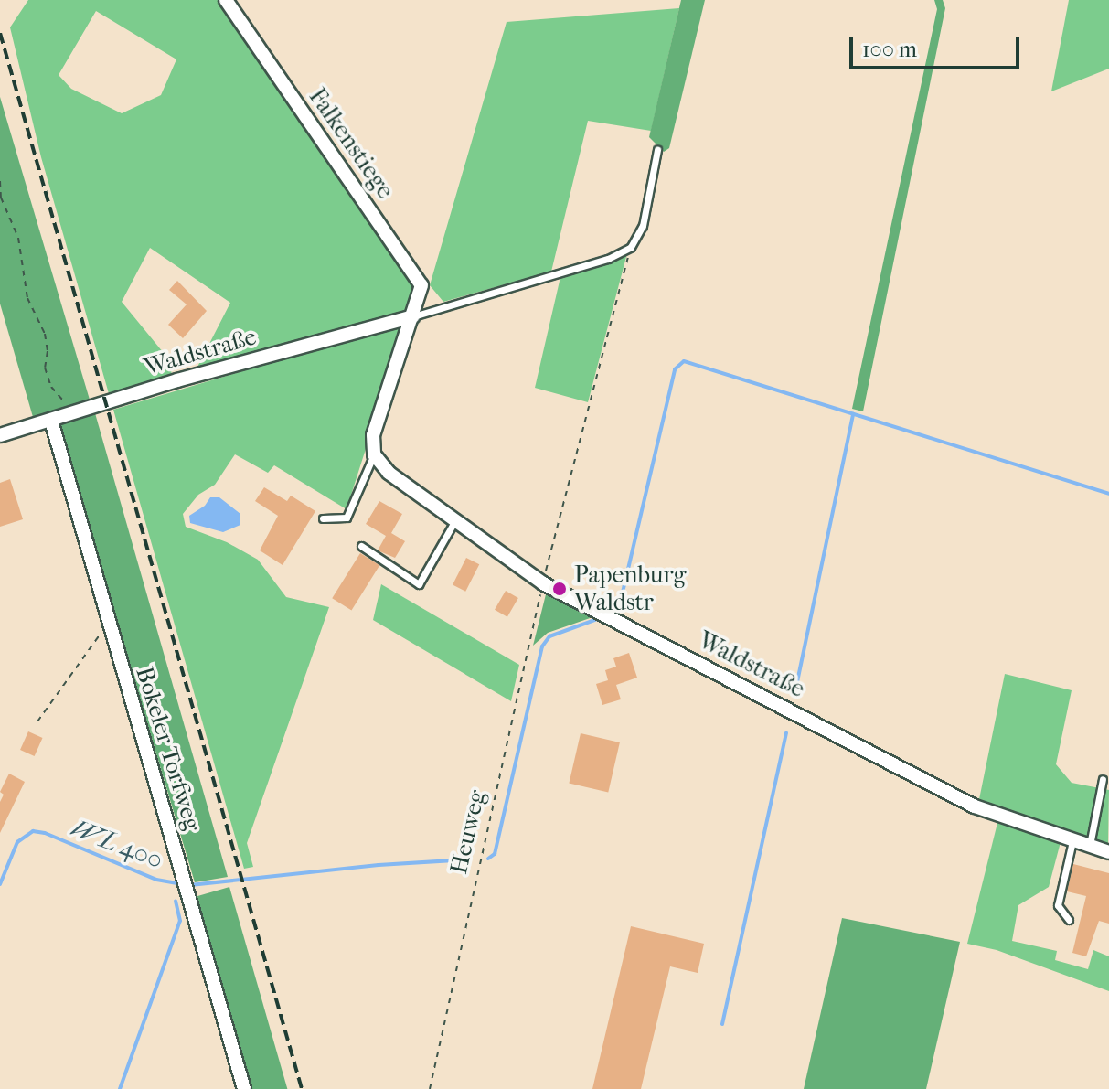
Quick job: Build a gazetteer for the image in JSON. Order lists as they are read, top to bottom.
{
  "streets": {
    "street": ["Falkenstiege", "Waldstraße", "Bokeler Torfweg"],
    "path": ["Heuweg"]
  },
  "crossings": [
    ["Falkenstiege", "Waldstraße"],
    ["Waldstraße", "Bokeler Torfweg"],
    ["Waldstraße", "Heuweg"]
  ],
  "water": ["WL 400"],
  "places": ["Papenburg Waldstr"],
  "scale_bar": "100 m"
}
